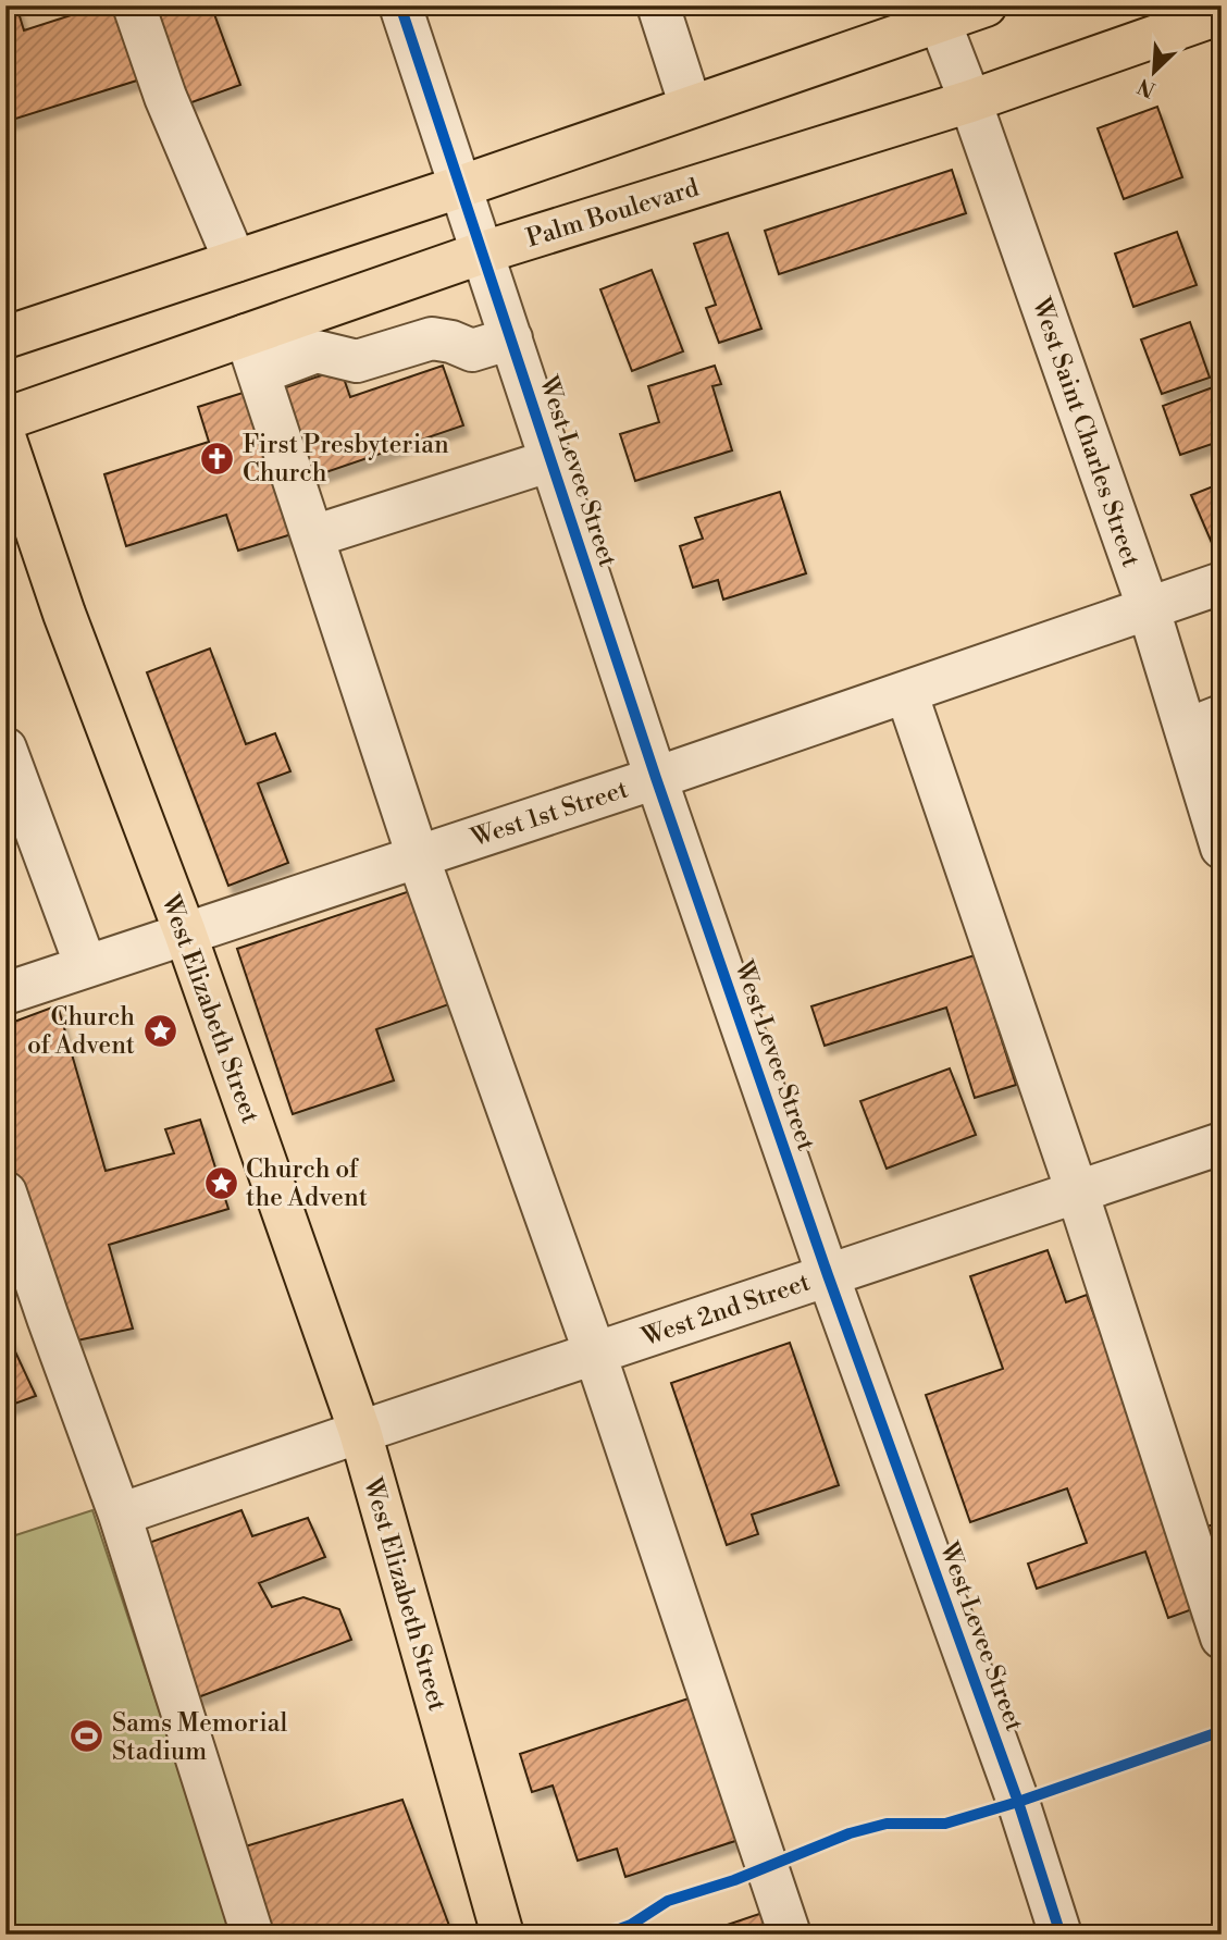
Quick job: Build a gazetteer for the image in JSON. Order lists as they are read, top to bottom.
{
  "streets": {
    "main road": ["Palm Boulevard", "West Elizabeth Street"],
    "street": [
      "West Saint Charles Street",
      "West Levee Street",
      "West 1st Street",
      "West 2nd Street"
    ]
  },
  "crossings": [
    ["Palm Boulevard", "West Saint Charles Street"],
    ["Palm Boulevard", "West Levee Street"],
    ["West Saint Charles Street", "West 1st Street"],
    ["West Levee Street", "West 1st Street"],
    ["West Levee Street", "West 2nd Street"],
    ["West 1st Street", "West Elizabeth Street"],
    ["West Elizabeth Street", "West 2nd Street"]
  ],
  "places": {
    "church": ["First Presbyterian Church"],
    "place": ["Church of Advent", "Church of the Advent"],
    "sports": ["Sams Memorial Stadium"]
  },
  "north": "bottom left"
}
